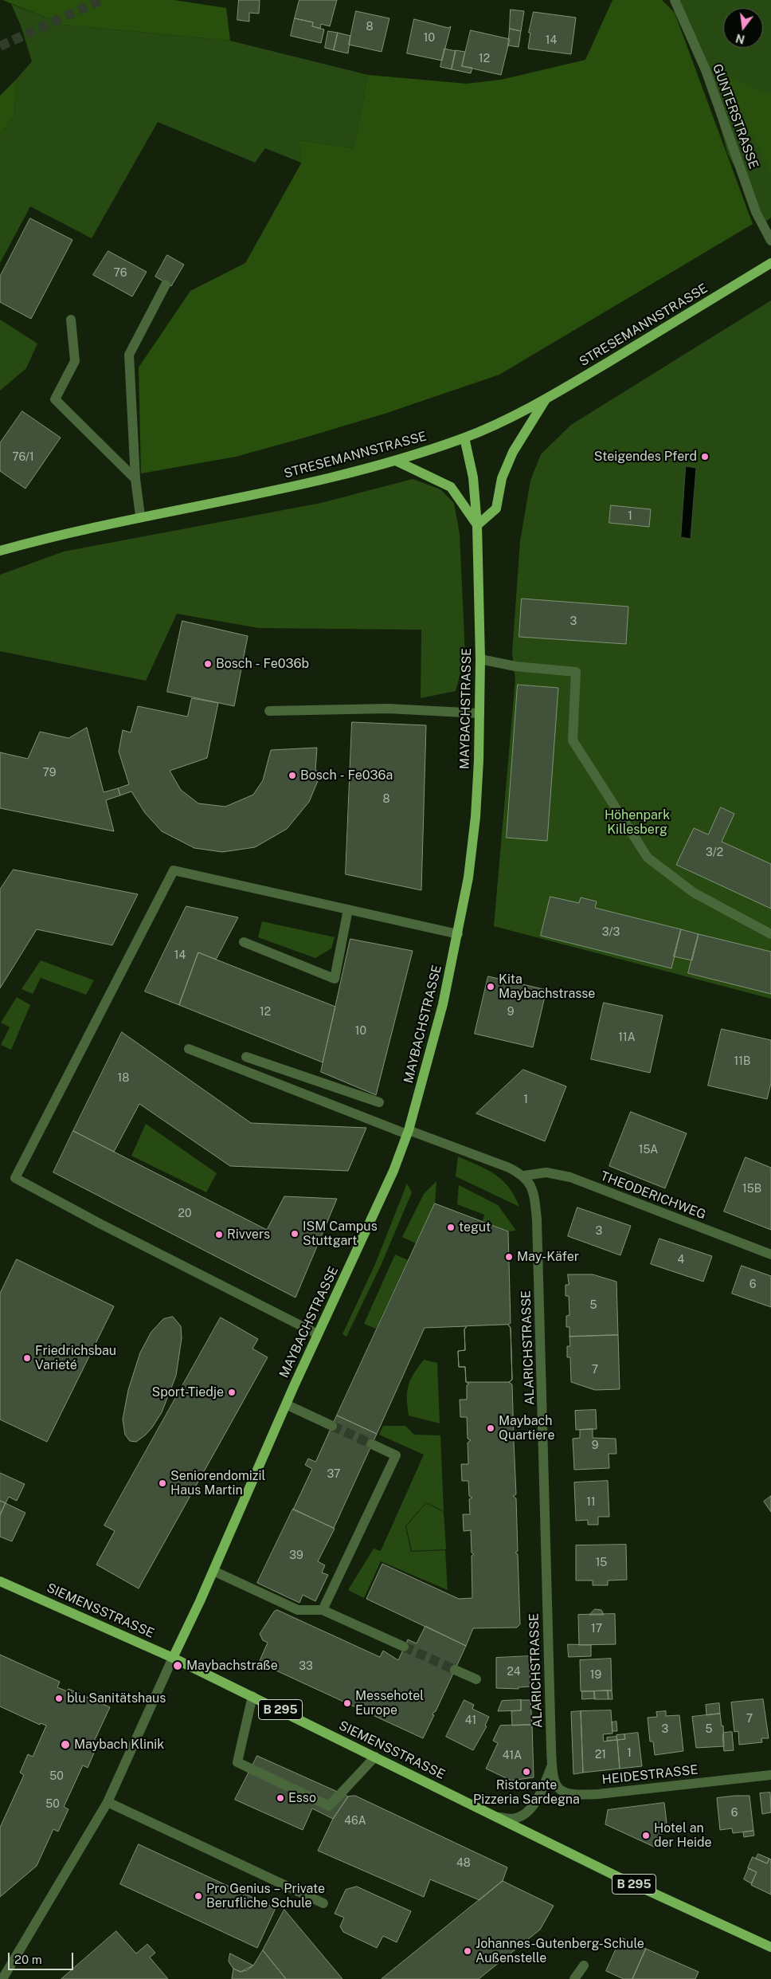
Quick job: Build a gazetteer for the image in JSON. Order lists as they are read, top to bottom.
{
  "streets": {
    "main road": [
      "STRESEMANNSTRASSE",
      "MAYBACHSTRASSE",
      "SIEMENSSTRASSE",
      "B 295"
    ],
    "street": [
      "GUNTERSTRASSE",
      "THEODERICHWEG",
      "ALARICHSTRASSE",
      "HEIDESTRASSE"
    ]
  },
  "crossings": [
    ["STRESEMANNSTRASSE", "MAYBACHSTRASSE"],
    ["MAYBACHSTRASSE", "SIEMENSSTRASSE"],
    ["THEODERICHWEG", "ALARICHSTRASSE"],
    ["ALARICHSTRASSE", "HEIDESTRASSE"]
  ],
  "parks": ["Höhenpark Killesberg"],
  "places": [
    "Steigendes Pferd",
    "Bosch - Fe036b",
    "Bosch - Fe036a",
    "Kita Maybachstrasse",
    "tegut",
    "ISM Campus Stuttgart",
    "Rivvers",
    "May-Käfer",
    "Friedrichsbau Varieté",
    "Sport-Tiedje",
    "Maybach Quartiere",
    "Seniorendomizil Haus Martin",
    "Maybachstraße",
    "blu Sanitätshaus",
    "Messehotel Europe",
    "Maybach Klinik",
    "Ristorante Pizzeria Sardegna",
    "Esso",
    "Hotel an der Heide",
    "Pro Genius – Private Berufliche Schule",
    "Johannes-Gutenberg-Schule Außenstelle"
  ],
  "house_numbers": [
    "8",
    "10",
    "14",
    "12",
    "76",
    "76/1",
    "1",
    "3",
    "79",
    "8",
    "3/2",
    "3/3",
    "14",
    "12",
    "9",
    "10",
    "11A",
    "11B",
    "18",
    "1",
    "15A",
    "15B",
    "20",
    "3",
    "4",
    "6",
    "5",
    "7",
    "9",
    "37",
    "11",
    "39",
    "15",
    "17",
    "33",
    "24",
    "19",
    "7",
    "41",
    "3",
    "5",
    "1",
    "21",
    "41A",
    "50",
    "50",
    "6",
    "46A",
    "48"
  ],
  "scale_bar": "20 m",
  "north": "bottom"
}
